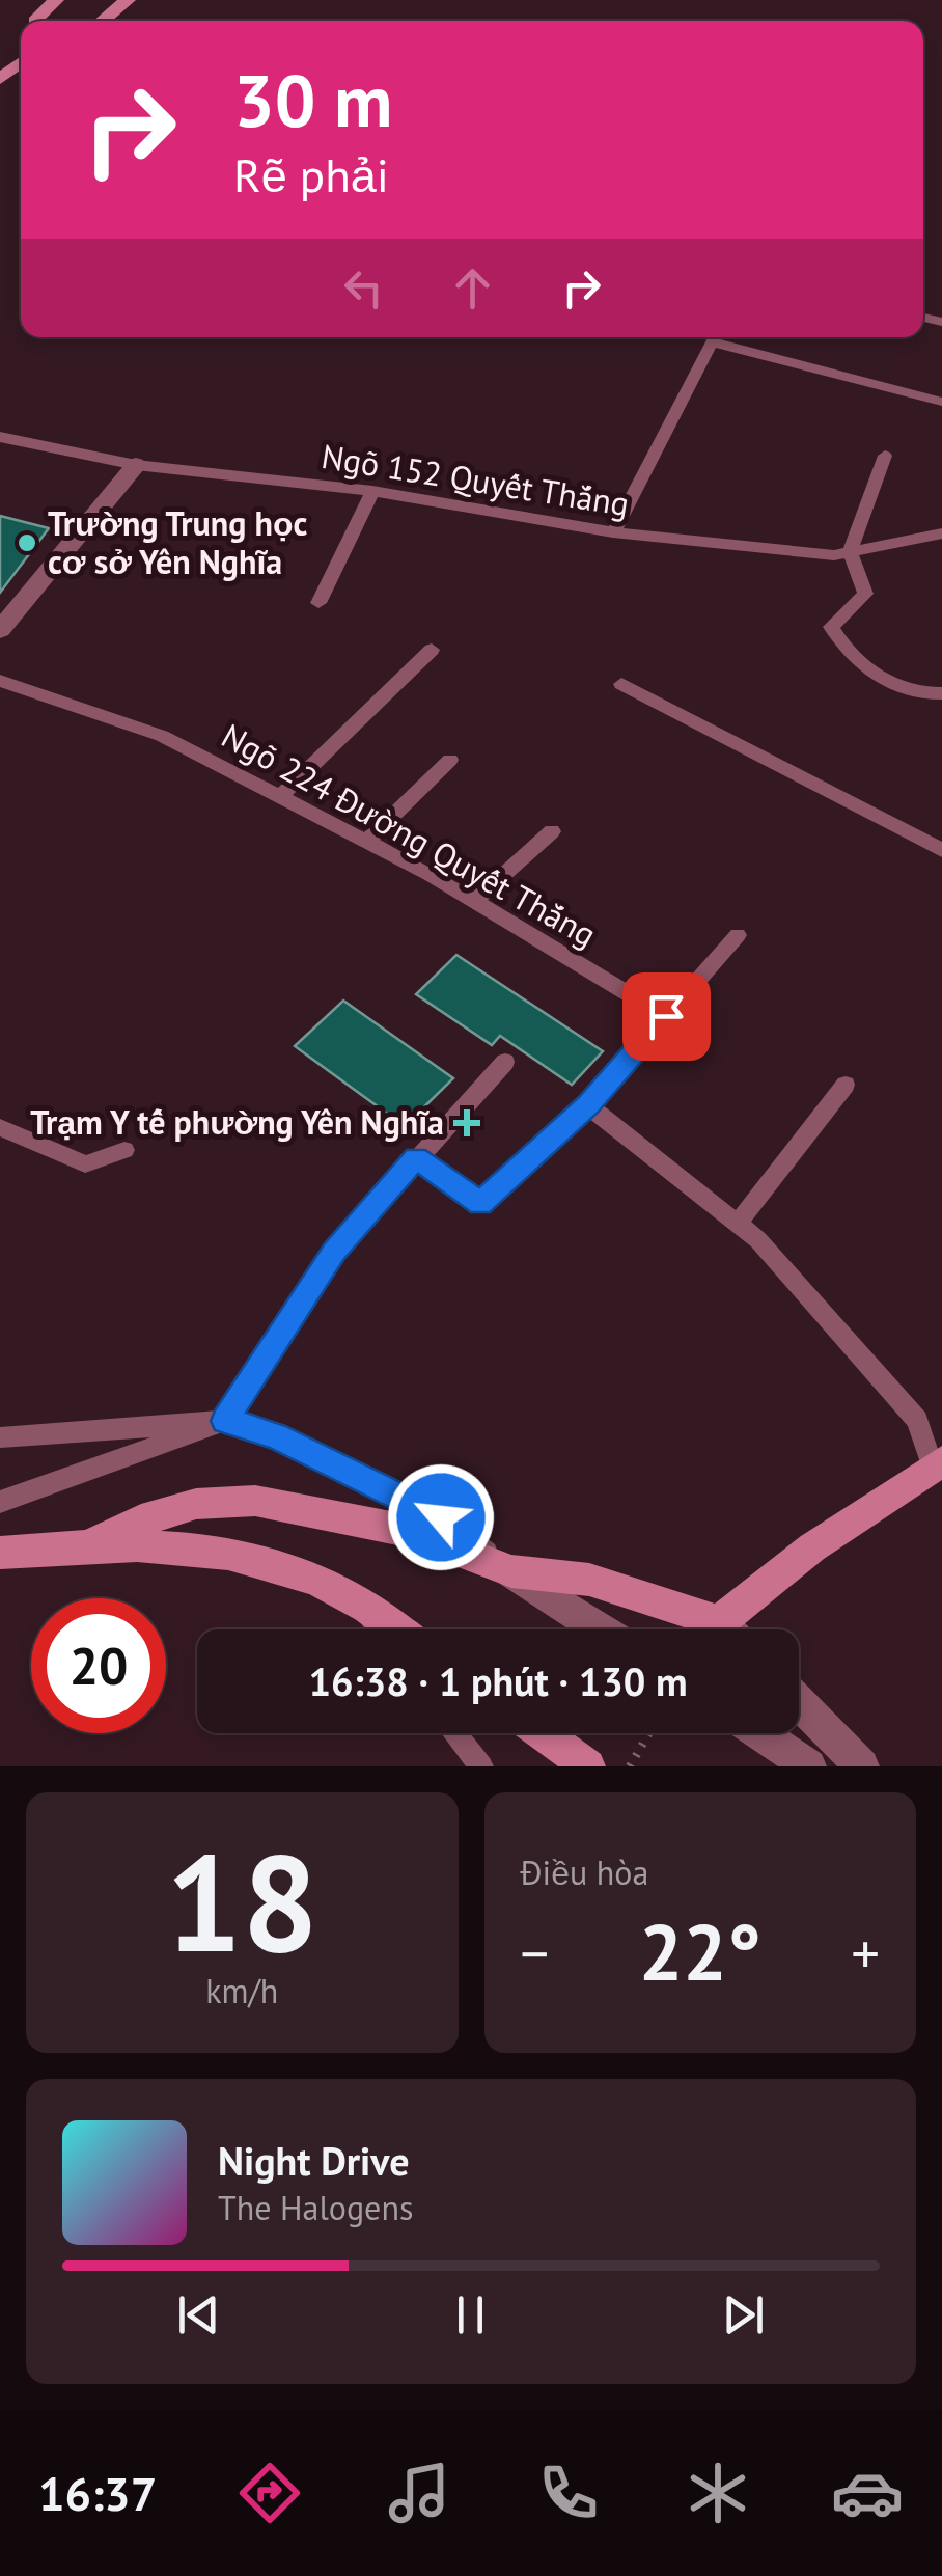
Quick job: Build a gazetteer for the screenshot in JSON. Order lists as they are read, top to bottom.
{
  "streets": {
    "lane": ["Ngõ 152 Quyết Thắng", "Ngõ 224 Đường Quyết Thắng"]
  },
  "places": {
    "other": ["Trường Trung học cơ sở Yên Nghĩa"],
    "health": ["Trạm Y tế phường Yên Nghĩa"]
  },
  "page": {
    "turn": ["30 m", "Rẽ phải"],
    "limit": "20",
    "trip": "16:38 · 1 phút · 130 m",
    "tile": [
      ["18", "km/h"],
      "Điều hòa"
    ],
    "heat": ["−", "22°", "+"],
    "song": ["Night Drive", "The Halogens"],
    "tabs": "16:37"
  }
}
